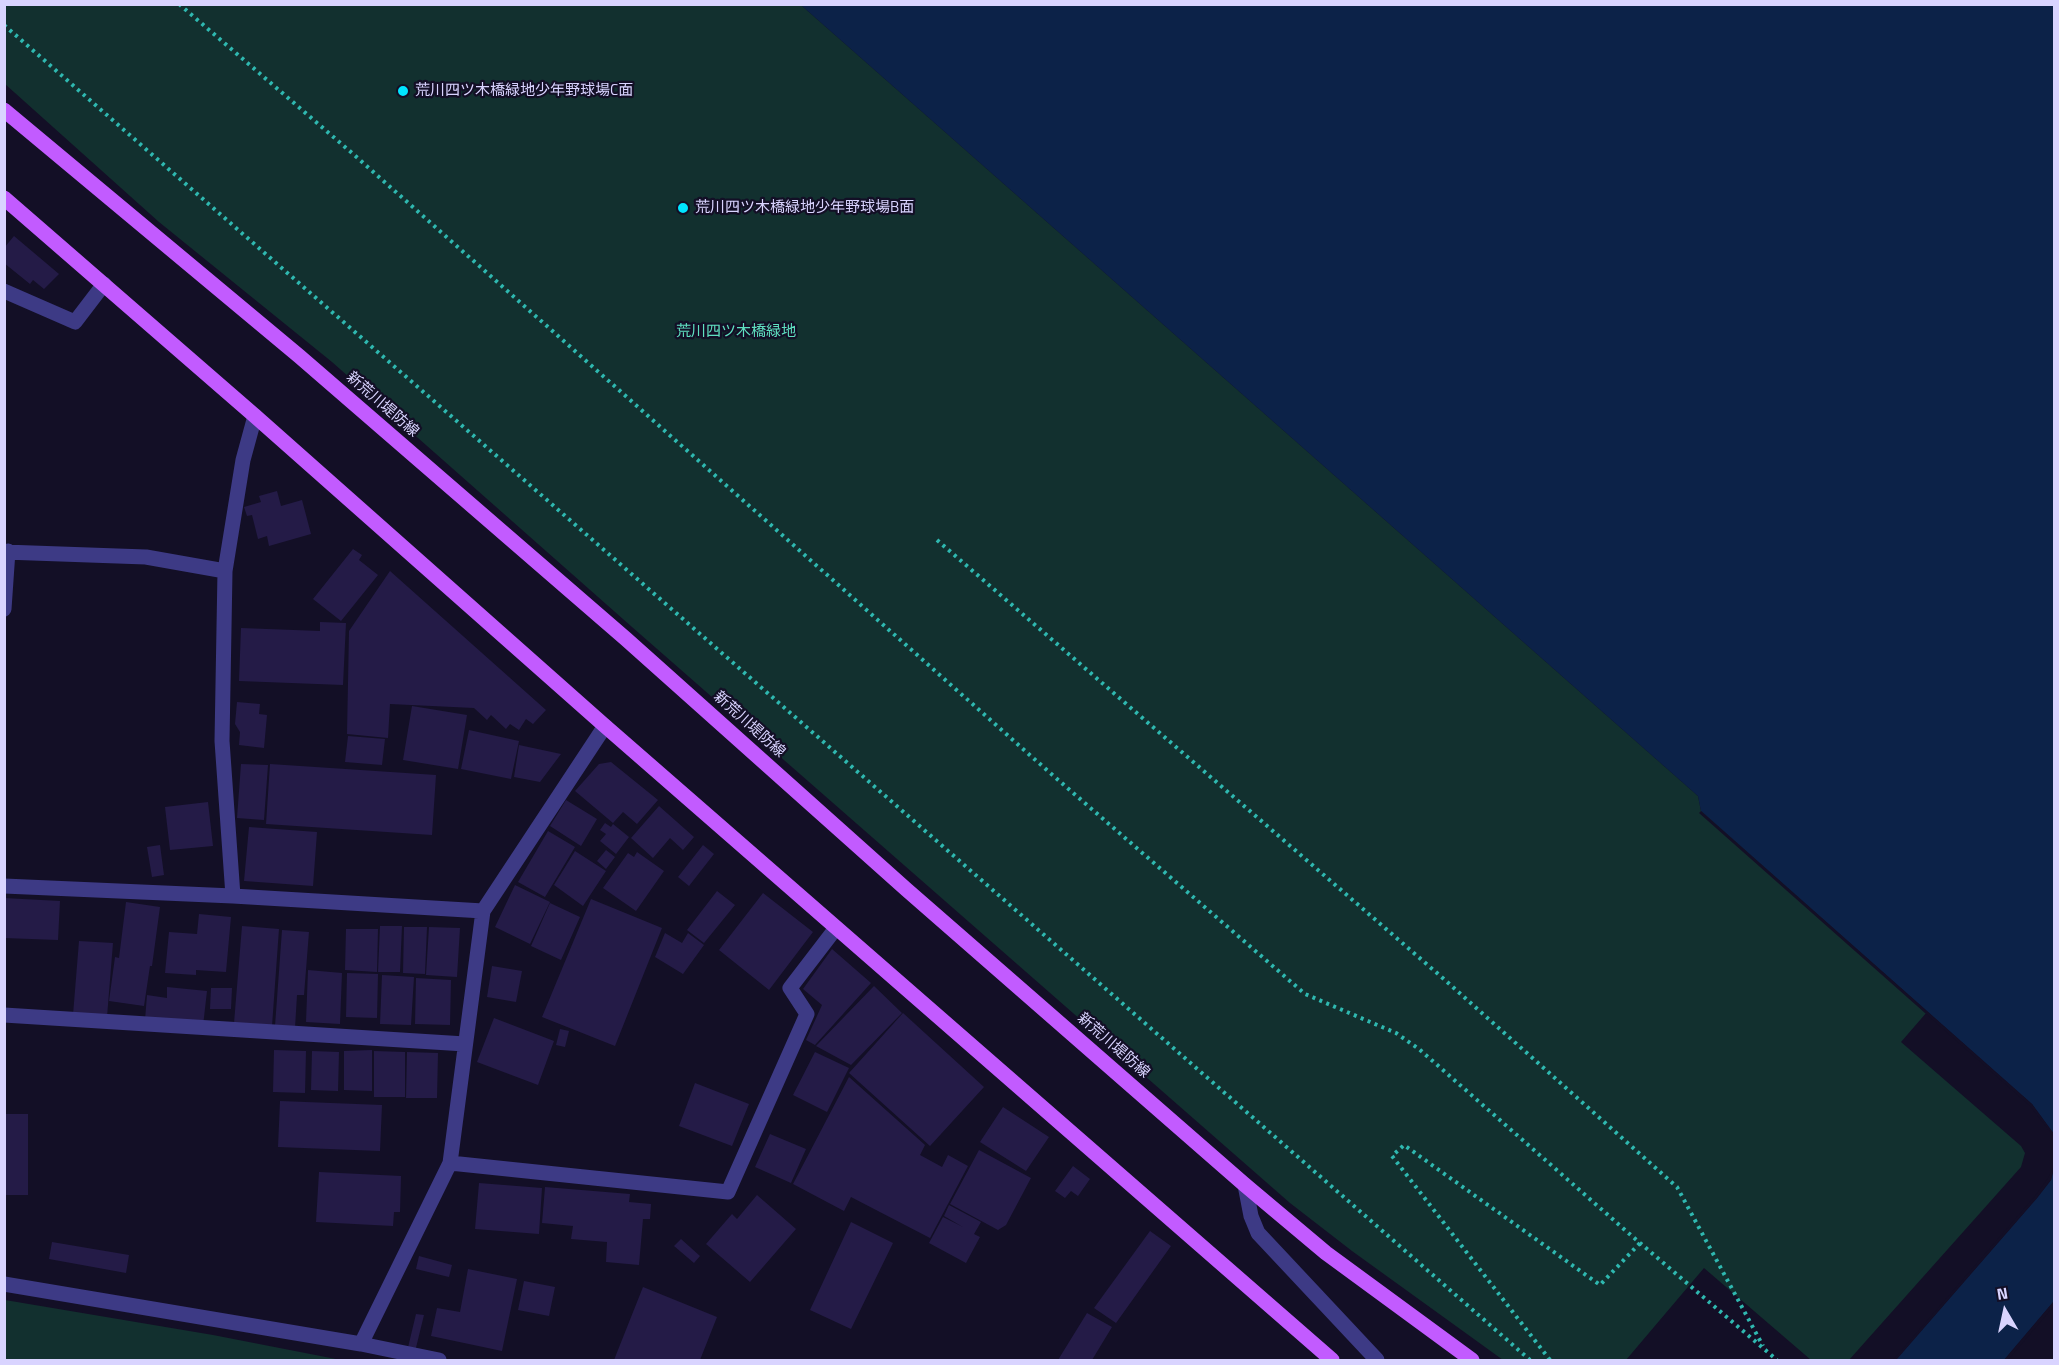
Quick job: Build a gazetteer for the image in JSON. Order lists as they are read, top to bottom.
{
  "streets": {
    "main road": ["新荒川堤防線"]
  },
  "parks": ["荒川四ツ木橋緑地"],
  "places": ["荒川四ツ木橋緑地少年野球場C面", "荒川四ツ木橋緑地少年野球場B面"],
  "north": "top"
}
